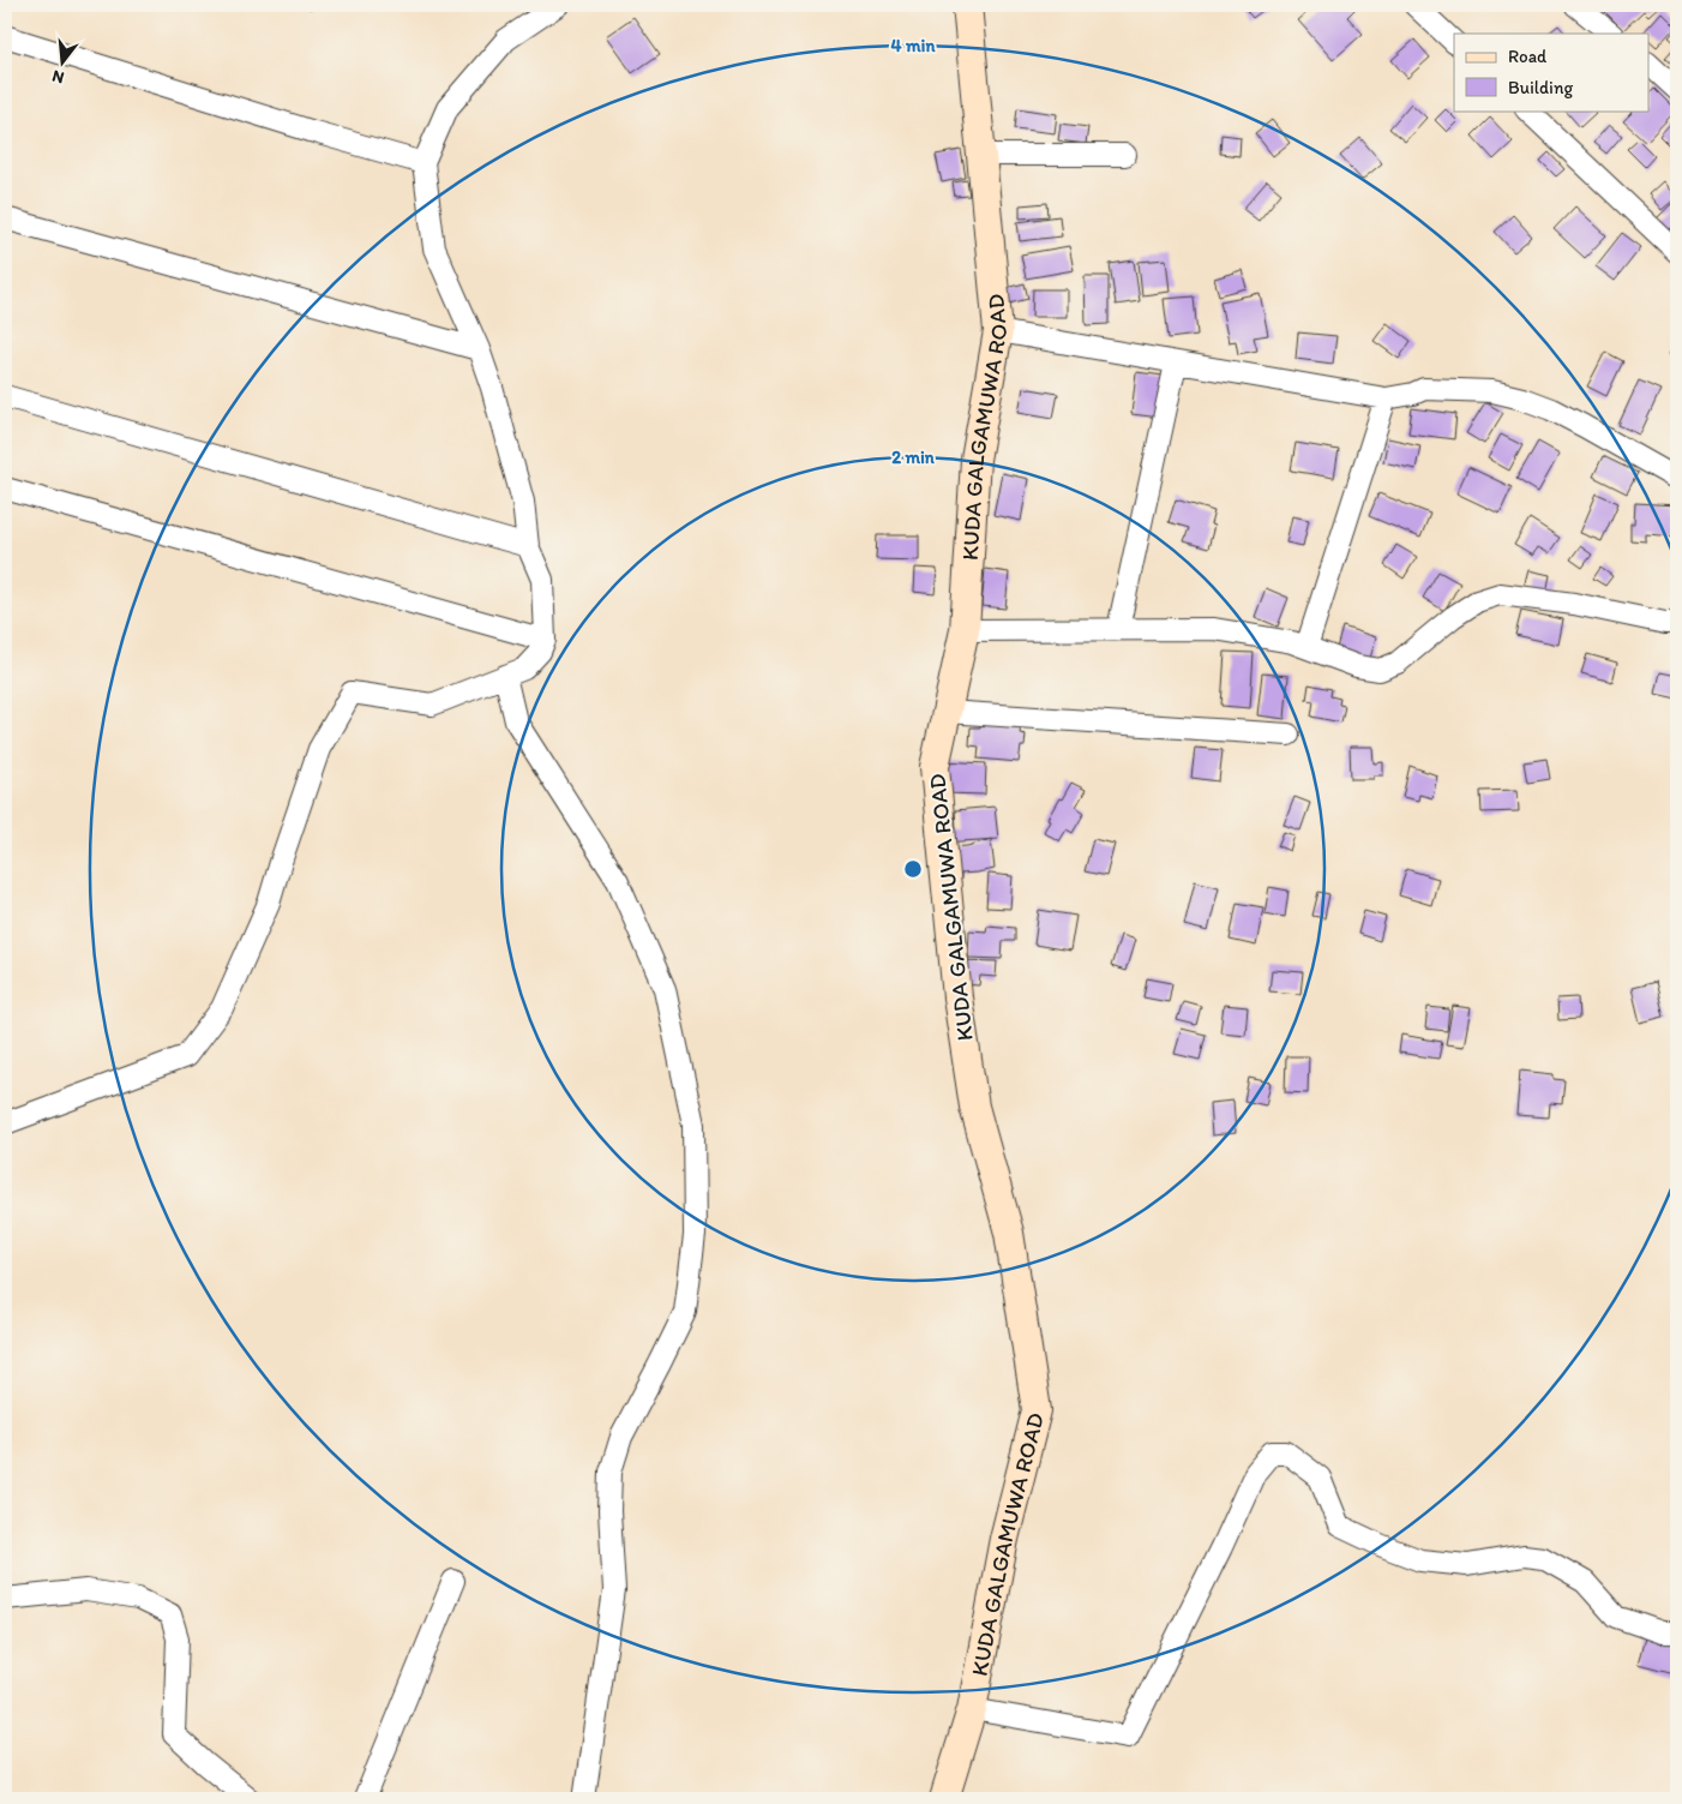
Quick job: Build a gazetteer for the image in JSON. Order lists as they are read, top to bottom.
{
  "streets": {
    "street": ["KUDA GALGAMUWA ROAD"]
  },
  "legend": ["Road", "Building"],
  "north": "bottom",
  "rings": ["4 min", "2 min"]
}
